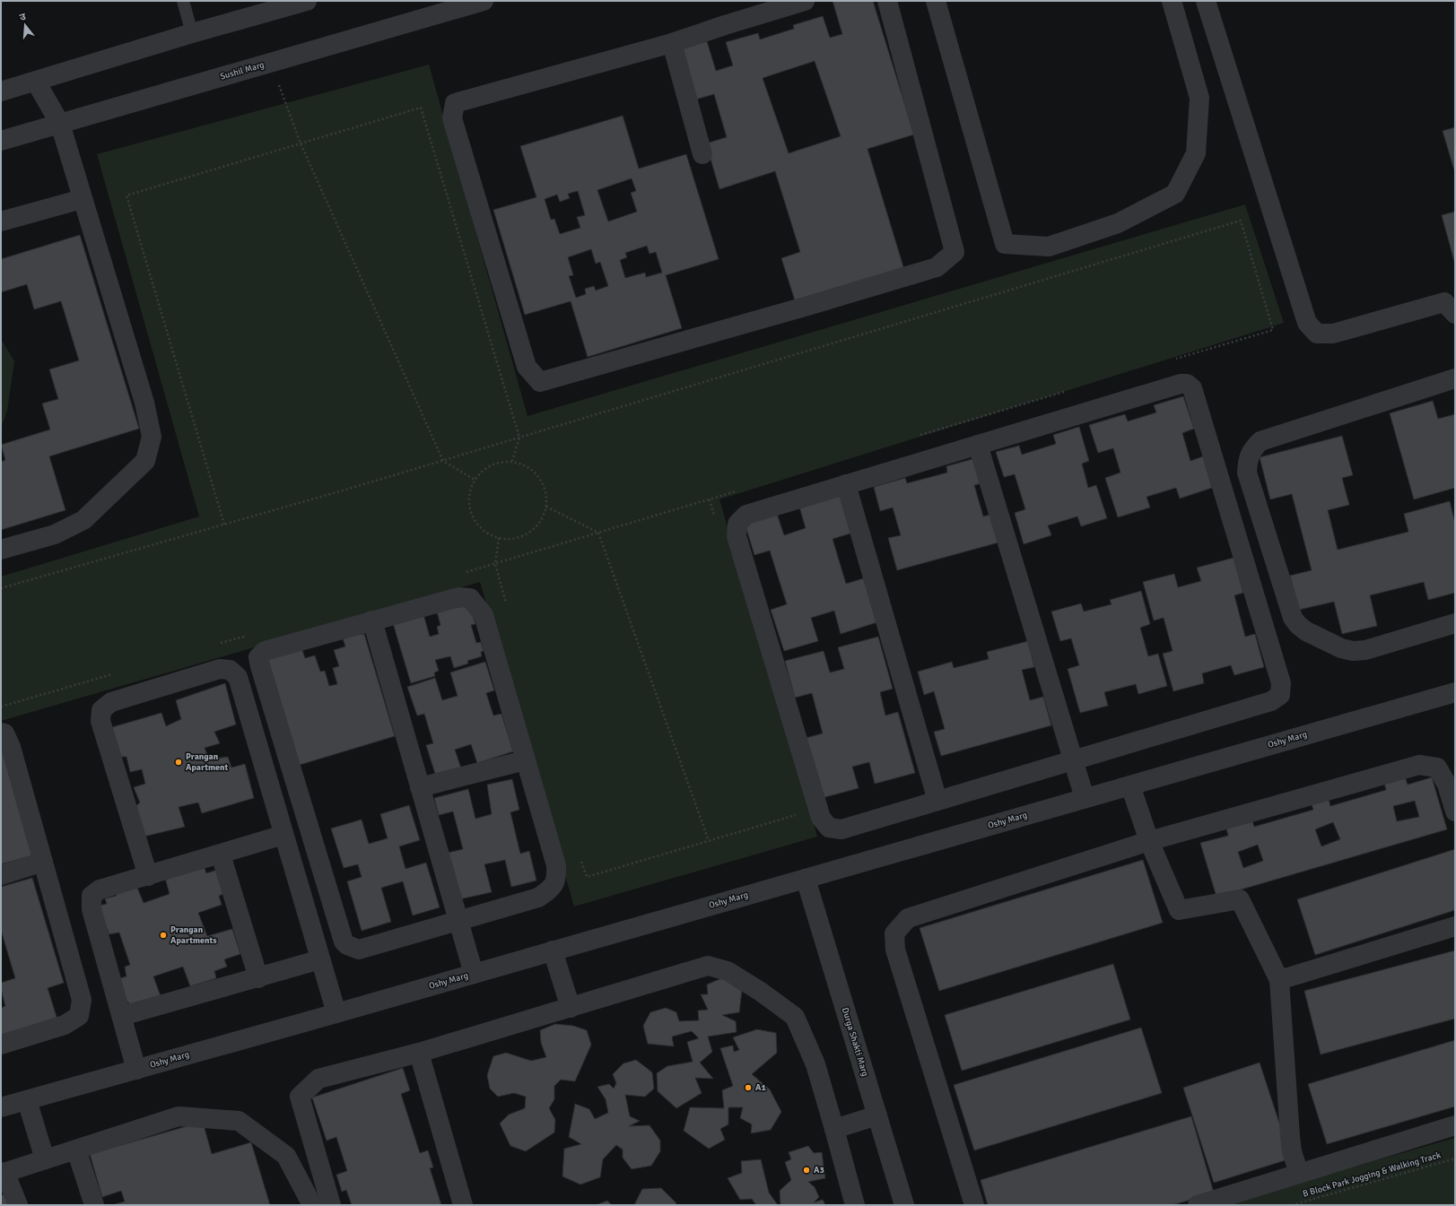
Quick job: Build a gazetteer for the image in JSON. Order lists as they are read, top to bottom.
{
  "streets": {
    "street": ["Sushil Marg", "Oshy Marg", "Durga Shakti Marg"],
    "path": ["B Block Park Jogging & Walking Track"]
  },
  "crossings": [
    ["Oshy Marg", "Durga Shakti Marg"]
  ],
  "places": [
    "Prangan Apartment",
    "Prangan Apartments",
    "A1",
    "A3"
  ],
  "north": "top"
}
